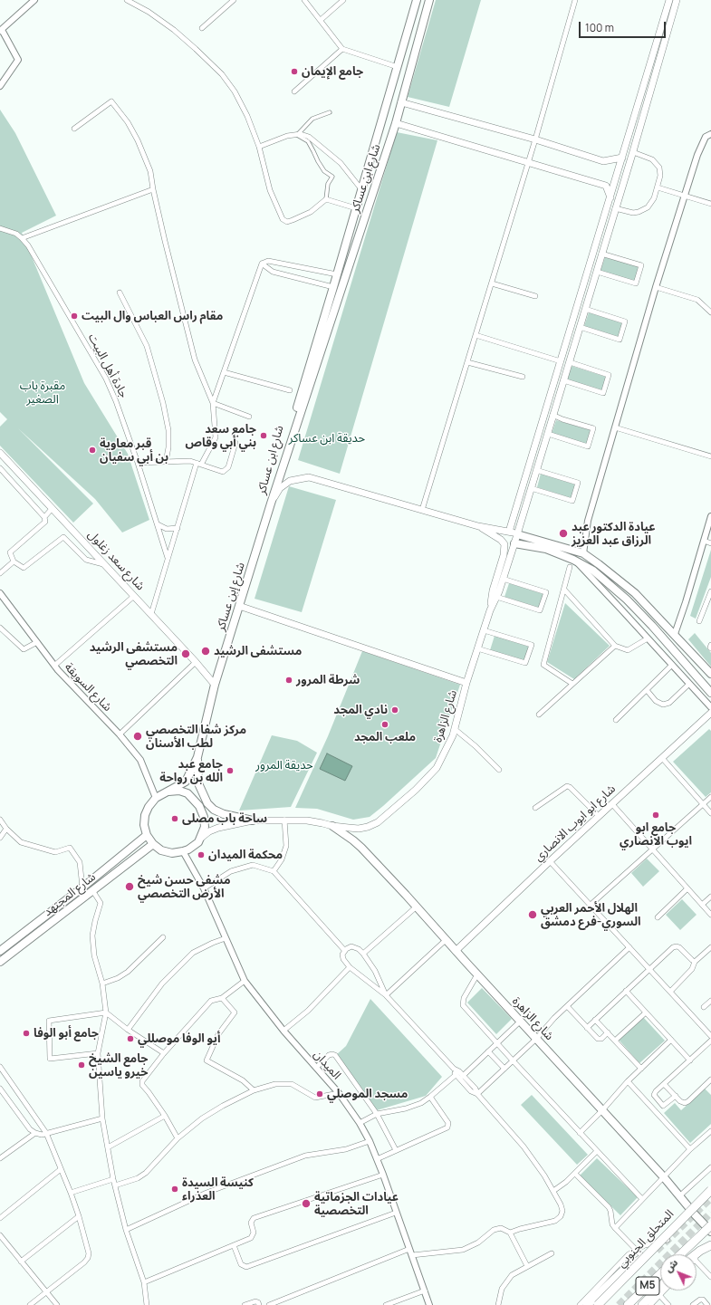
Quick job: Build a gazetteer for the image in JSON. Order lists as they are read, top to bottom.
{
  "streets": {
    "highway": ["المتحلق الجنوبي", "M5"],
    "main road": [
      "شارع ابن عساكر",
      "شارع سعد زغلول",
      "شارع إبن عساكر",
      "شارع الزاهرة",
      "شارع ابو ايوب الانصاري",
      "شارع المجتهد"
    ],
    "street": ["جادة أهل البيت", "شارع السويقة", "الميدان"]
  },
  "crossings": [
    ["شارع ابن عساكر", "شارع إبن عساكر"],
    ["شارع سعد زغلول", "شارع إبن عساكر"],
    ["شارع إبن عساكر", "شارع السويقة"],
    ["شارع إبن عساكر", "شارع الزاهرة"],
    ["شارع إبن عساكر", "شارع المجتهد"],
    ["شارع إبن عساكر", "الميدان"],
    ["شارع السويقة", "شارع الزاهرة"],
    ["شارع السويقة", "شارع المجتهد"],
    ["شارع السويقة", "الميدان"],
    ["شارع الزاهرة", "شارع ابو ايوب الانصاري"],
    ["شارع الزاهرة", "شارع المجتهد"],
    ["شارع الزاهرة", "الميدان"],
    ["شارع المجتهد", "الميدان"]
  ],
  "parks": ["مقبرة باب الصغير", "حديقة ابن عساكر", "حديقة المرور"],
  "places": [
    "جامع الإيمان",
    "مقام راس العباس وال البيت",
    "جامع سعد بني أبي وقاص",
    "قبر معاوية بن أبي سفيان",
    "عيادة الدكتور عبد الرزاق عبد العزيز",
    "مستشفى الرشيد",
    "مستشفى الرشيد التخصصي",
    "شرطة المرور",
    "نادي المجد",
    "ملعب المجد",
    "مركز شفا التخصصي لطب الأسنان",
    "جامع عبد الله بن رواحة",
    "جامع ابو ايوب الانصاري",
    "ساحة باب مصلى",
    "محكمة الميدان",
    "مشفى حسن شيخ الأرض التخصصي",
    "الهلال الأحمر العربي السوري-فرع دمشق",
    "جامع أبو الوفا",
    "أيو الوفا موصللي",
    "جامع الشيخ خيرو ياسين",
    "مسجد الموصلي",
    "كنيسة السيدة العذراء",
    "عيادات الجزماتية التخصصية"
  ],
  "scale_bar": "100 m",
  "north": "top left"
}
